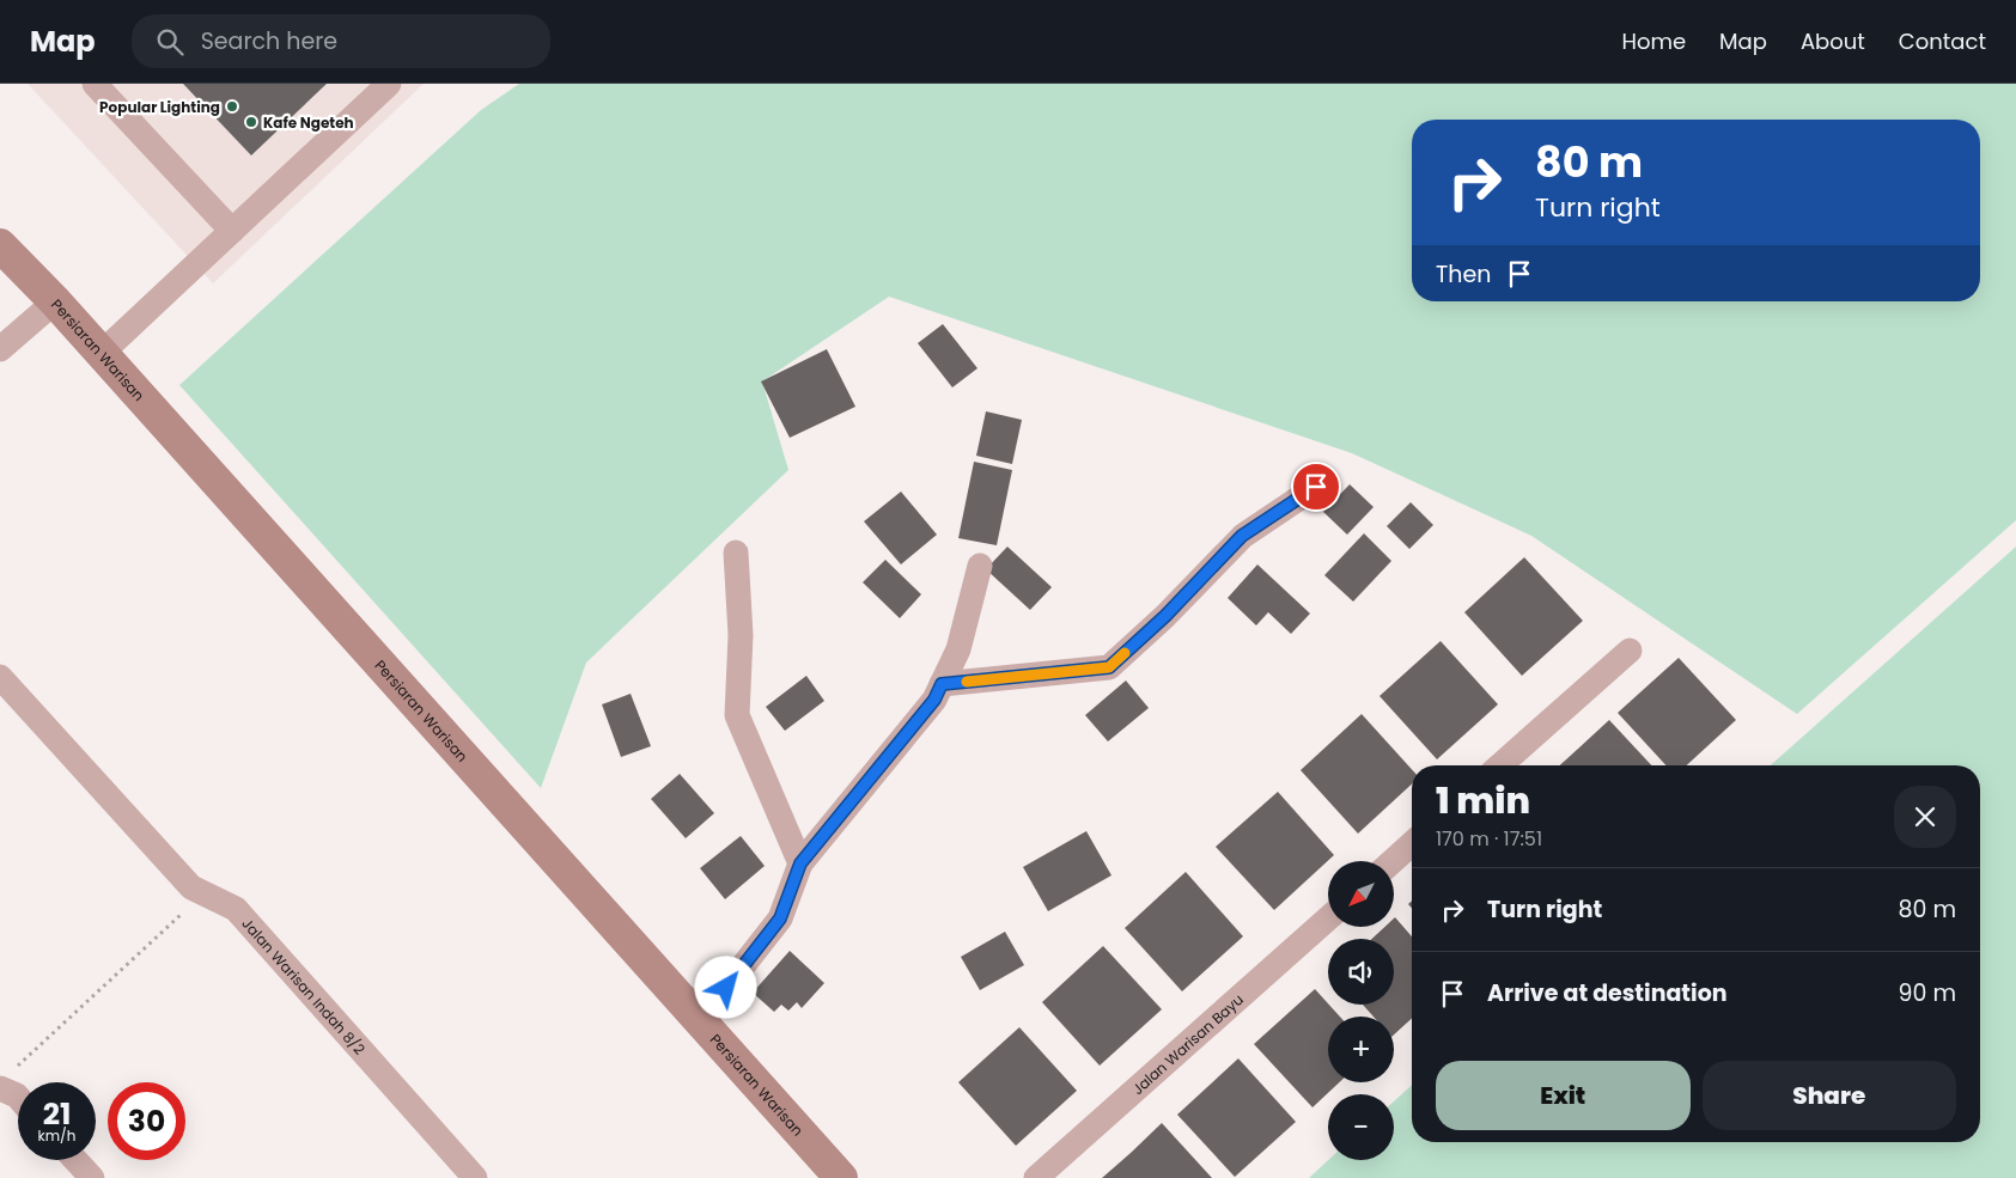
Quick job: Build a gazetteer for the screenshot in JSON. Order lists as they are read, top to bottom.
{
  "streets": {
    "main road": ["Persiaran Warisan"],
    "street": ["Jalan Warisan Indah 8/2", "Jalan Warisan Bayu"]
  },
  "places": ["Popular Lighting", "Kafe Ngeteh"],
  "north": "bottom left",
  "page": {
    "header": "Map",
    "search": "Search here",
    "nav": [
      "Home",
      "Map",
      "About",
      "Contact"
    ],
    "turn": ["80 m", "Turn right"],
    "then": "Then",
    "heading": ["1 min", "170 m · 17:51"],
    "map_buttons": ["+", "−"],
    "list": [
      {
        "name": "Turn right",
        "value": "80 m"
      },
      {
        "name": "Arrive at destination",
        "value": "90 m"
      }
    ],
    "buttons": ["Exit", "Share"],
    "speed": "21 km/h",
    "limit": "30"
  }
}
